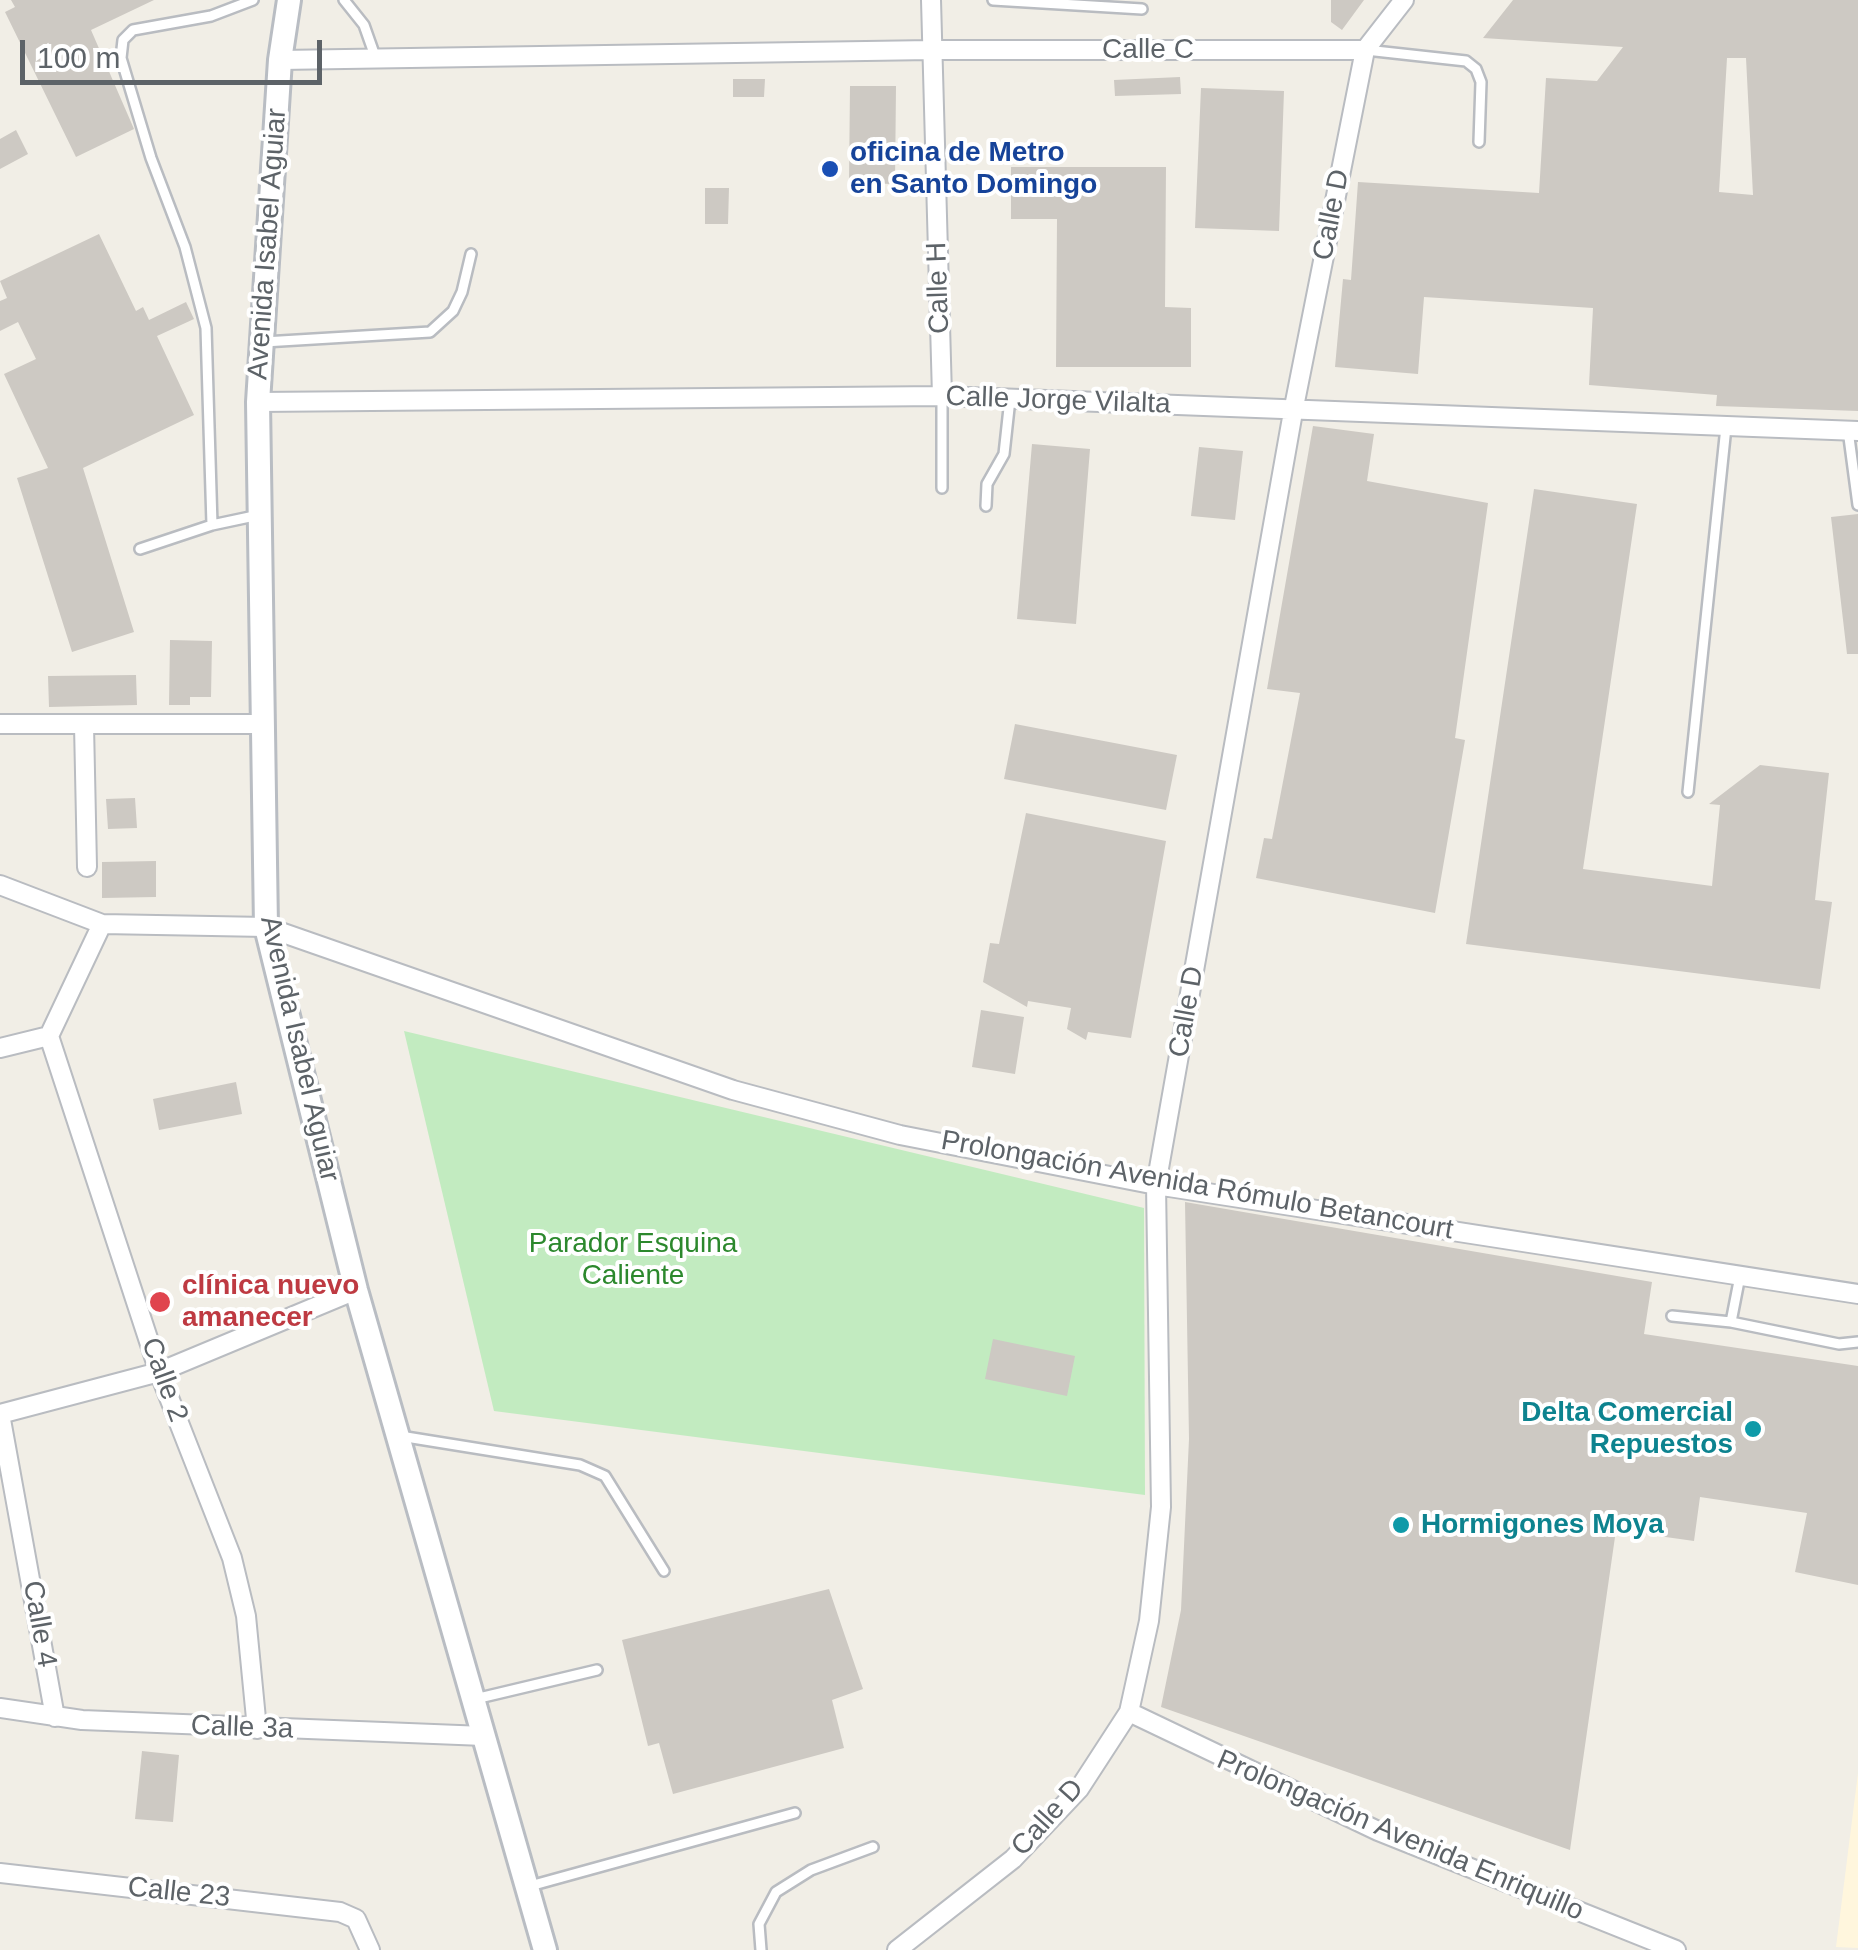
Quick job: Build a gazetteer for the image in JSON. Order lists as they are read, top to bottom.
{
  "streets": {
    "main road": ["Avenida Isabel Aguiar"],
    "street": [
      "Calle C",
      "Calle D",
      "Calle H",
      "Calle Jorge Vilalta",
      "Prolongación Avenida Rómulo Betancourt",
      "Calle 2",
      "Calle 4",
      "Calle 3a",
      "Prolongación Avenida Enriquillo",
      "Calle 23"
    ]
  },
  "crossings": [
    ["Calle C", "Calle D"],
    ["Calle C", "Avenida Isabel Aguiar"],
    ["Calle C", "Calle H"],
    ["Calle D", "Calle Jorge Vilalta"],
    ["Calle D", "Prolongación Avenida Rómulo Betancourt"],
    ["Calle D", "Prolongación Avenida Enriquillo"],
    ["Avenida Isabel Aguiar", "Calle Jorge Vilalta"],
    ["Avenida Isabel Aguiar", "Prolongación Avenida Rómulo Betancourt"],
    ["Avenida Isabel Aguiar", "Calle 3a"],
    ["Calle H", "Calle Jorge Vilalta"],
    ["Calle 2", "Calle 3a"],
    ["Calle 4", "Calle 3a"]
  ],
  "parks": ["Parador Esquina Caliente"],
  "places": [
    "oficina de Metro en Santo Domingo",
    "clínica nuevo amanecer",
    "Delta Comercial Repuestos",
    "Hormigones Moya"
  ],
  "scale_bar": "100 m"
}
